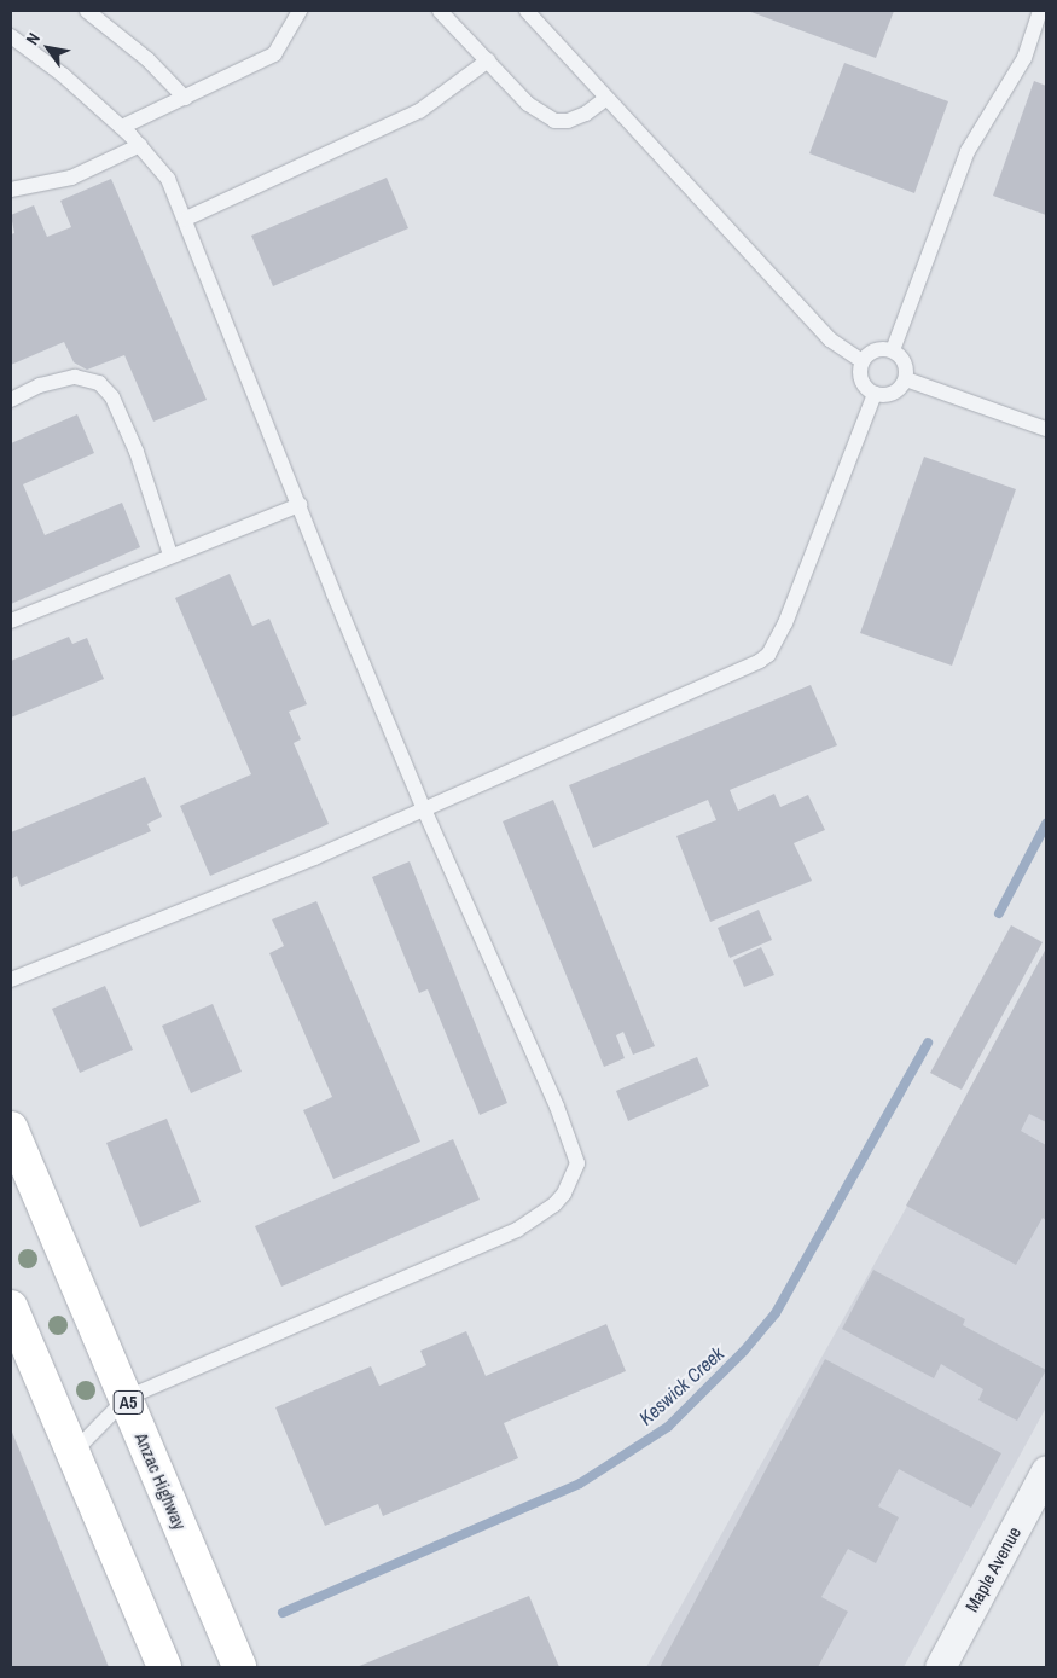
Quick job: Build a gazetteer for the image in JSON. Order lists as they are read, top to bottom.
{
  "streets": {
    "highway": ["A5", "Anzac Highway"],
    "street": ["Maple Avenue"]
  },
  "water": ["Keswick Creek"],
  "north": "top left"
}
